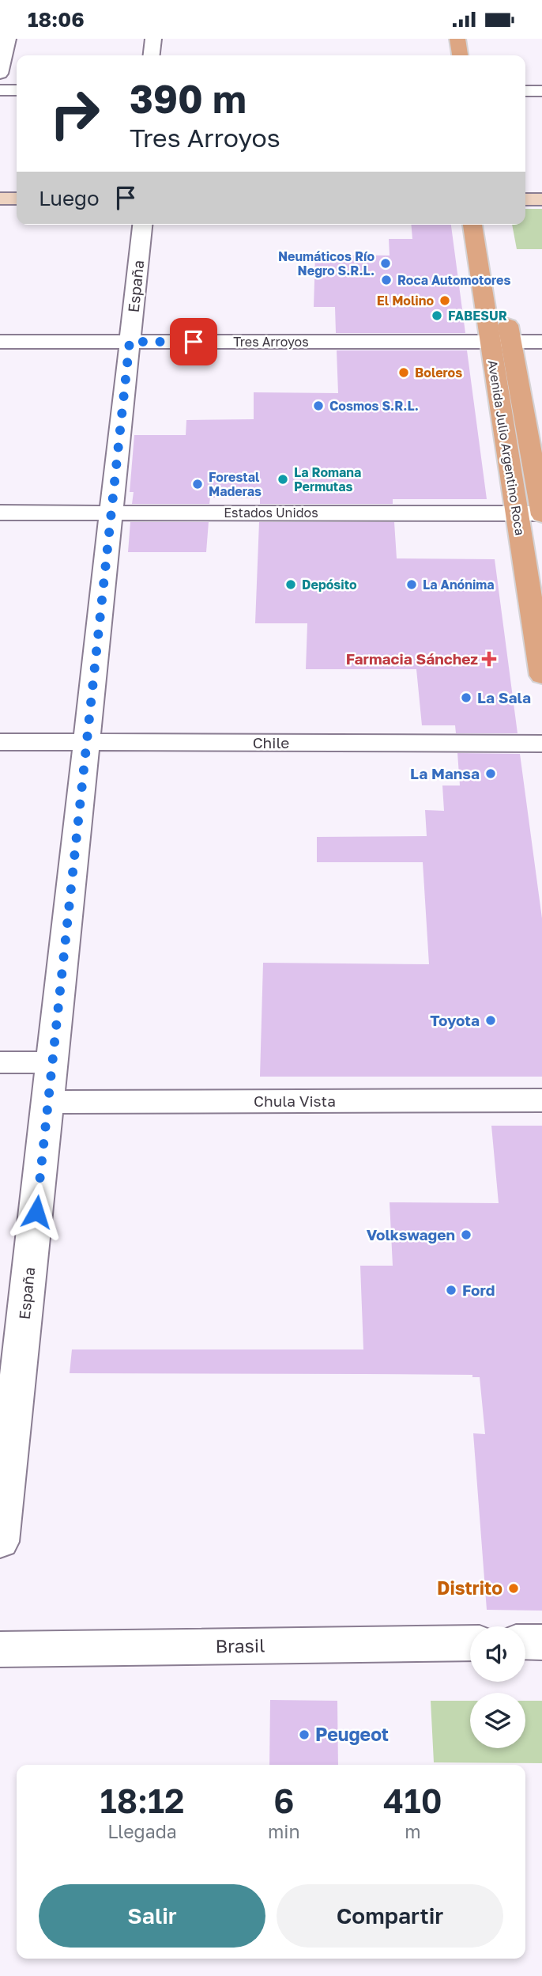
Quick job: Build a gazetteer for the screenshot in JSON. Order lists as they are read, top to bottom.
{
  "streets": {
    "main road": ["Avenida Julio Argentino Roca"],
    "street": [
      "España",
      "Tres Arroyos",
      "Estados Unidos",
      "Chile",
      "Chula Vista",
      "Brasil"
    ]
  },
  "crossings": [
    ["España", "Tres Arroyos"],
    ["España", "Estados Unidos"],
    ["España", "Chile"],
    ["España", "Chula Vista"],
    ["Tres Arroyos", "Avenida Julio Argentino Roca"],
    ["Avenida Julio Argentino Roca", "Estados Unidos"]
  ],
  "places": {
    "other": [
      "Neumáticos Río Negro S.R.L.",
      "Roca Automotores",
      "El Molino",
      "FABESUR",
      "Boleros",
      "Cosmos S.R.L.",
      "La Romana Permutas",
      "Forestal Maderas",
      "Depósito",
      "La Anónima",
      "La Sala",
      "La Mansa",
      "Toyota",
      "Volkswagen",
      "Ford",
      "Distrito",
      "Peugeot"
    ],
    "health": ["Farmacia Sánchez"]
  },
  "page": {
    "status": "18:06",
    "turn": ["390 m", "Tres Arroyos"],
    "then": "Luego",
    "eta": [
      "18:12",
      "Llegada",
      "6",
      "min",
      "410",
      "m"
    ],
    "buttons": ["Salir", "Compartir"]
  }
}
